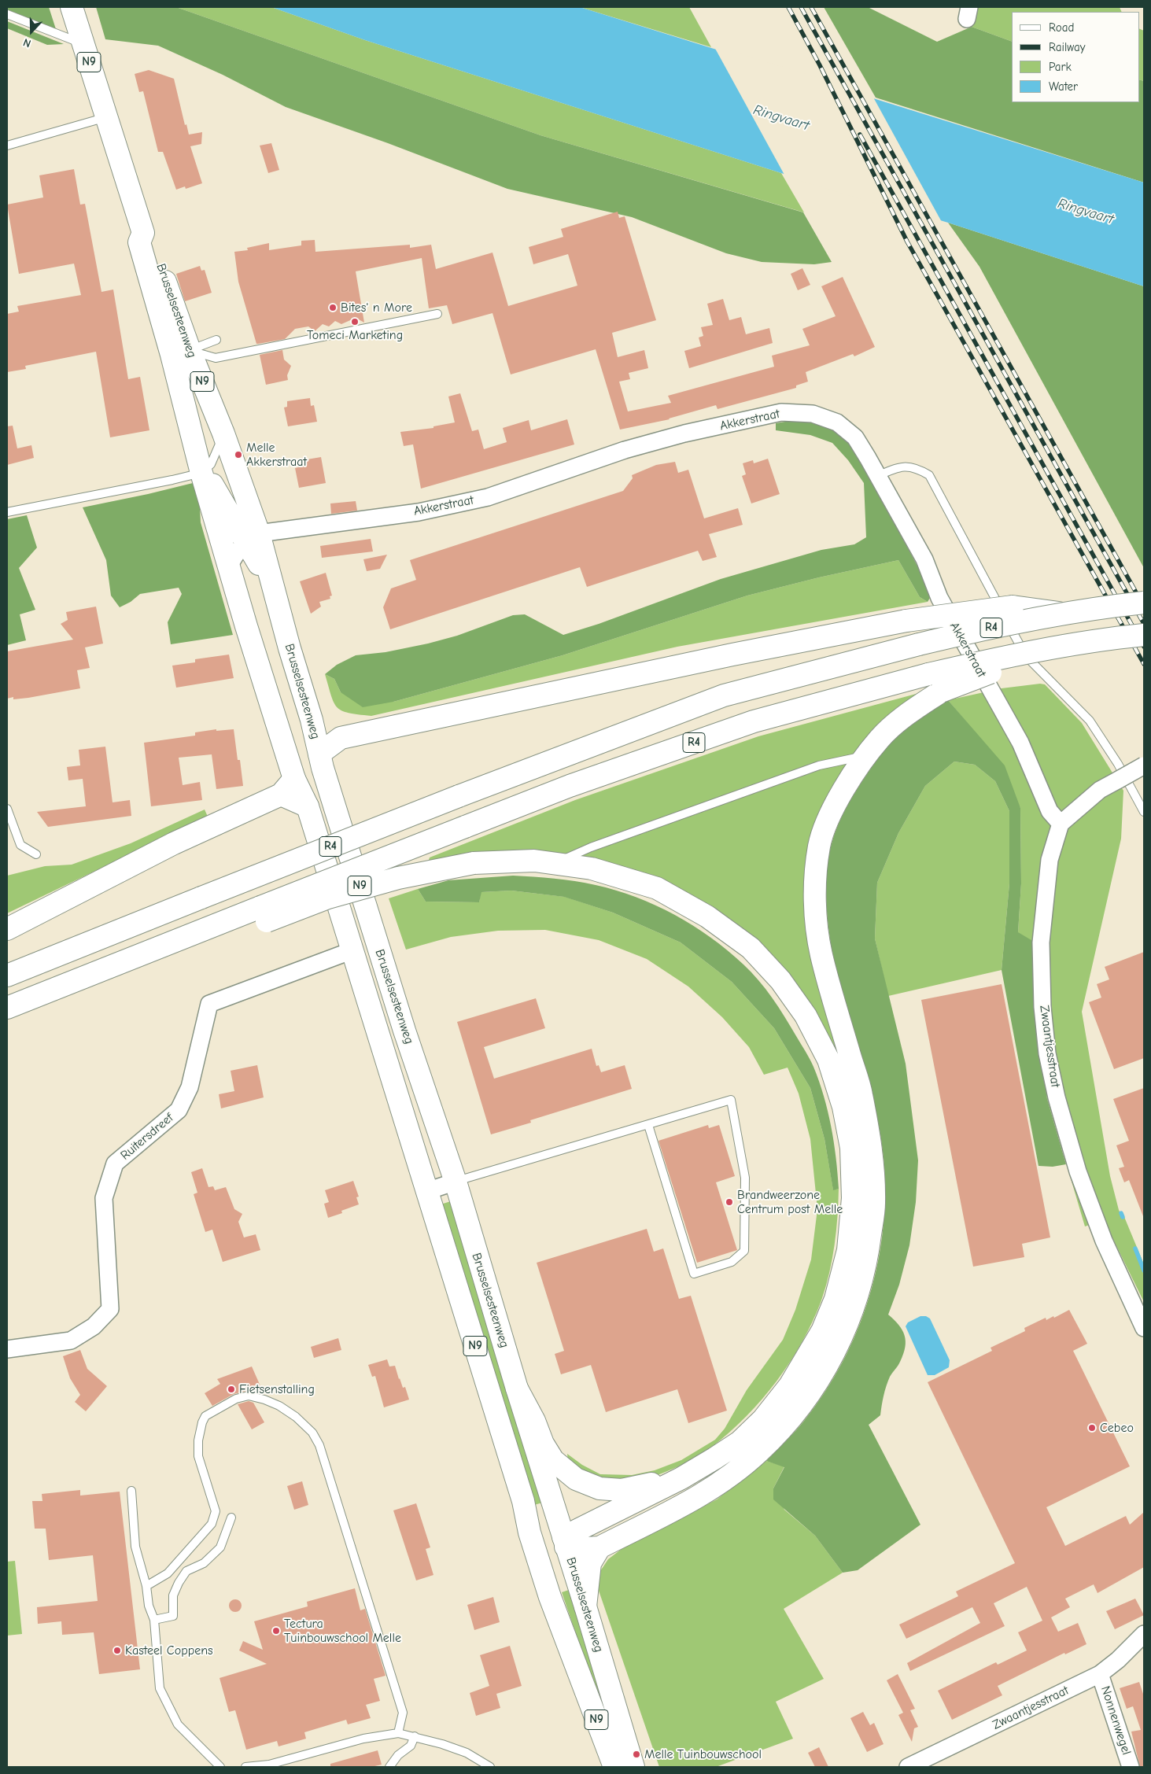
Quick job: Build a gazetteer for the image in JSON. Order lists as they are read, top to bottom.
{
  "streets": {
    "main road": ["N9", "Brusselsesteenweg", "R4"],
    "street": [
      "Akkerstraat",
      "Zwaantjesstraat",
      "Ruitersdreef",
      "Nonnenwegel"
    ]
  },
  "crossings": [
    ["Brusselsesteenweg", "Akkerstraat"],
    ["Brusselsesteenweg", "Ruitersdreef"],
    ["Akkerstraat", "Zwaantjesstraat"],
    ["Zwaantjesstraat", "Nonnenwegel"]
  ],
  "water": ["Ringvaart"],
  "places": [
    "Bites' n More",
    "Tomeci Marketing",
    "Melle Akkerstraat",
    "Brandweerzone Centrum post Melle",
    "Fietsenstalling",
    "Cebeo",
    "Tectura Tuinbouwschool Melle",
    "Kasteel Coppens",
    "Melle Tuinbouwschool"
  ],
  "legend": [
    "Road",
    "Railway",
    "Park",
    "Water"
  ],
  "north": "bottom"
}
